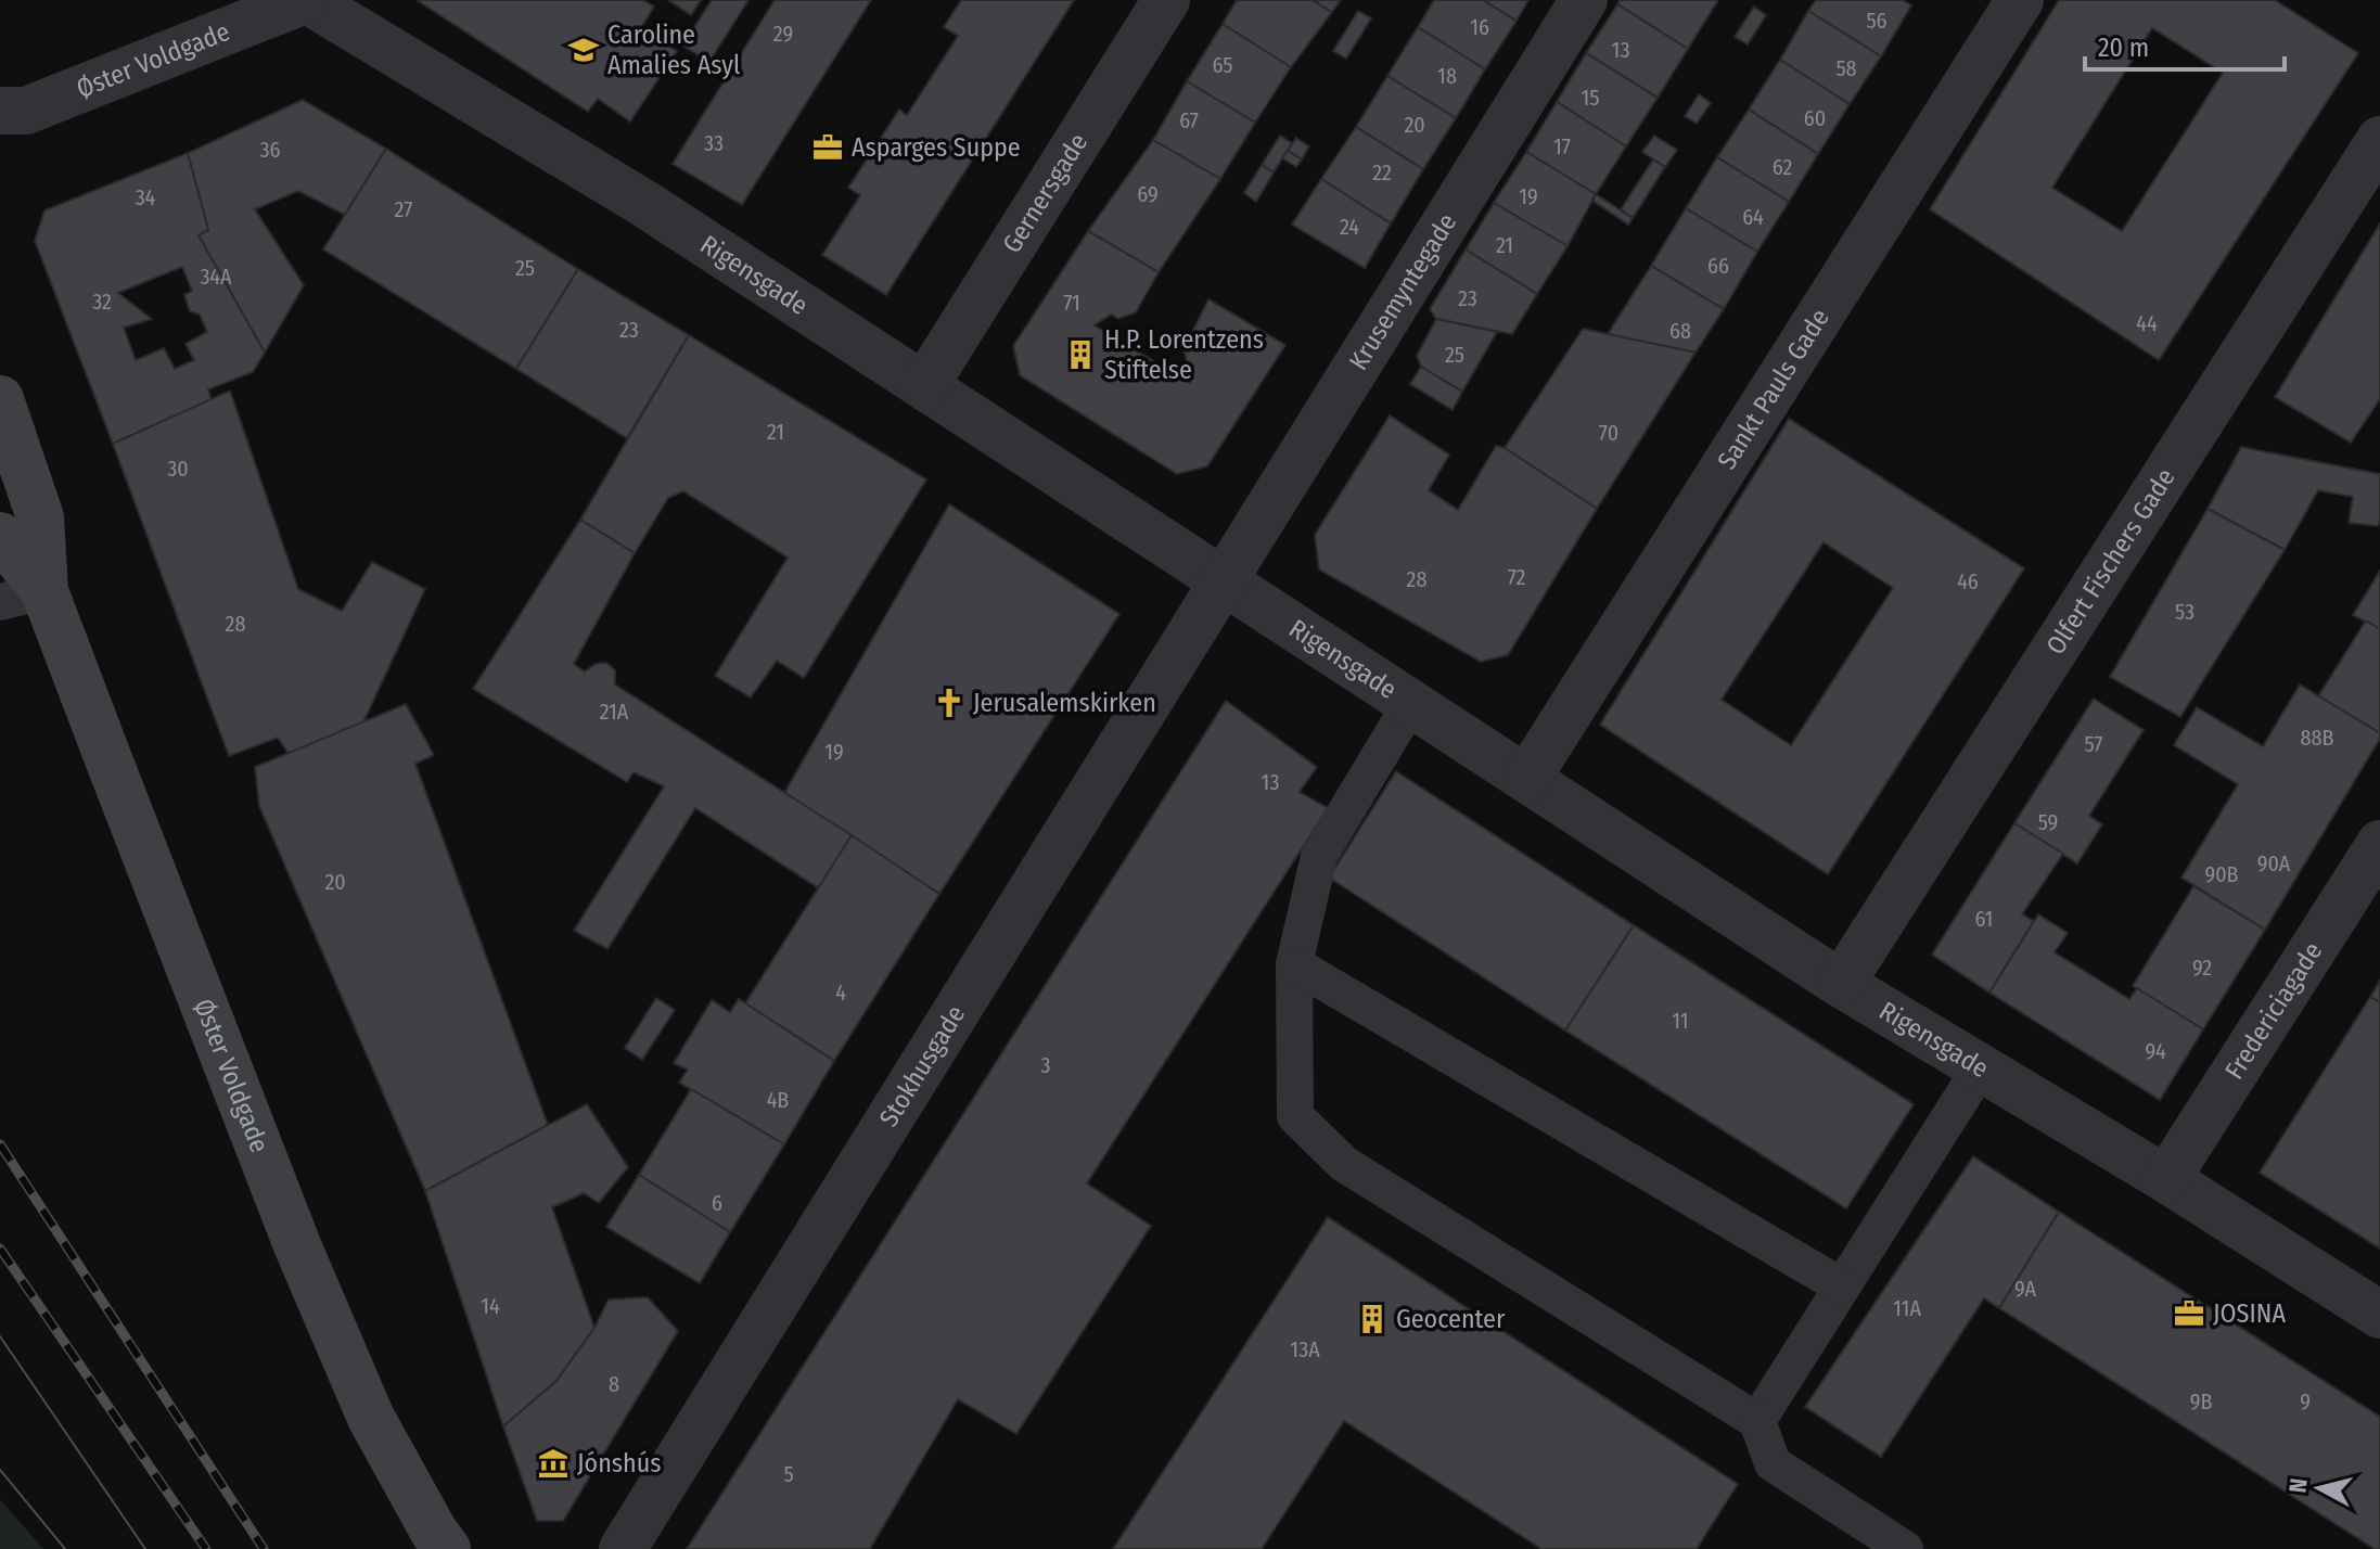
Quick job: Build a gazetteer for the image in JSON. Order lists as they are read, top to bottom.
{
  "streets": {
    "street": [
      "Øster Voldgade",
      "Gernersgade",
      "Rigensgade",
      "Krusemyntegade",
      "Sankt Pauls Gade",
      "Olfert Fischers Gade",
      "Fredericiagade",
      "Stokhusgade"
    ]
  },
  "crossings": [
    ["Øster Voldgade", "Rigensgade"],
    ["Gernersgade", "Rigensgade"],
    ["Rigensgade", "Krusemyntegade"],
    ["Rigensgade", "Sankt Pauls Gade"],
    ["Rigensgade", "Olfert Fischers Gade"],
    ["Rigensgade", "Fredericiagade"],
    ["Rigensgade", "Stokhusgade"],
    ["Krusemyntegade", "Stokhusgade"]
  ],
  "places": {
    "school or university": ["Caroline Amalies Asyl"],
    "office": ["Asparges Suppe", "JOSINA"],
    "building": ["H.P. Lorentzens Stiftelse", "Geocenter"],
    "church": ["Jerusalemskirken"],
    "museum": ["Jónshús"]
  },
  "house_numbers": [
    "56",
    "16",
    "29",
    "13",
    "65",
    "58",
    "18",
    "15",
    "60",
    "67",
    "20",
    "33",
    "17",
    "36",
    "62",
    "22",
    "69",
    "19",
    "34",
    "27",
    "64",
    "24",
    "21",
    "66",
    "25",
    "34A",
    "23",
    "32",
    "71",
    "44",
    "23",
    "68",
    "25",
    "21",
    "70",
    "30",
    "72",
    "28",
    "46",
    "53",
    "28",
    "21A",
    "88B",
    "57",
    "19",
    "13",
    "59",
    "90A",
    "90B",
    "20",
    "61",
    "92",
    "4",
    "11",
    "94",
    "3",
    "4B",
    "6",
    "9A",
    "14",
    "11A",
    "13A",
    "8",
    "9B",
    "9",
    "5"
  ],
  "scale_bar": "20 m",
  "north": "left"
}
